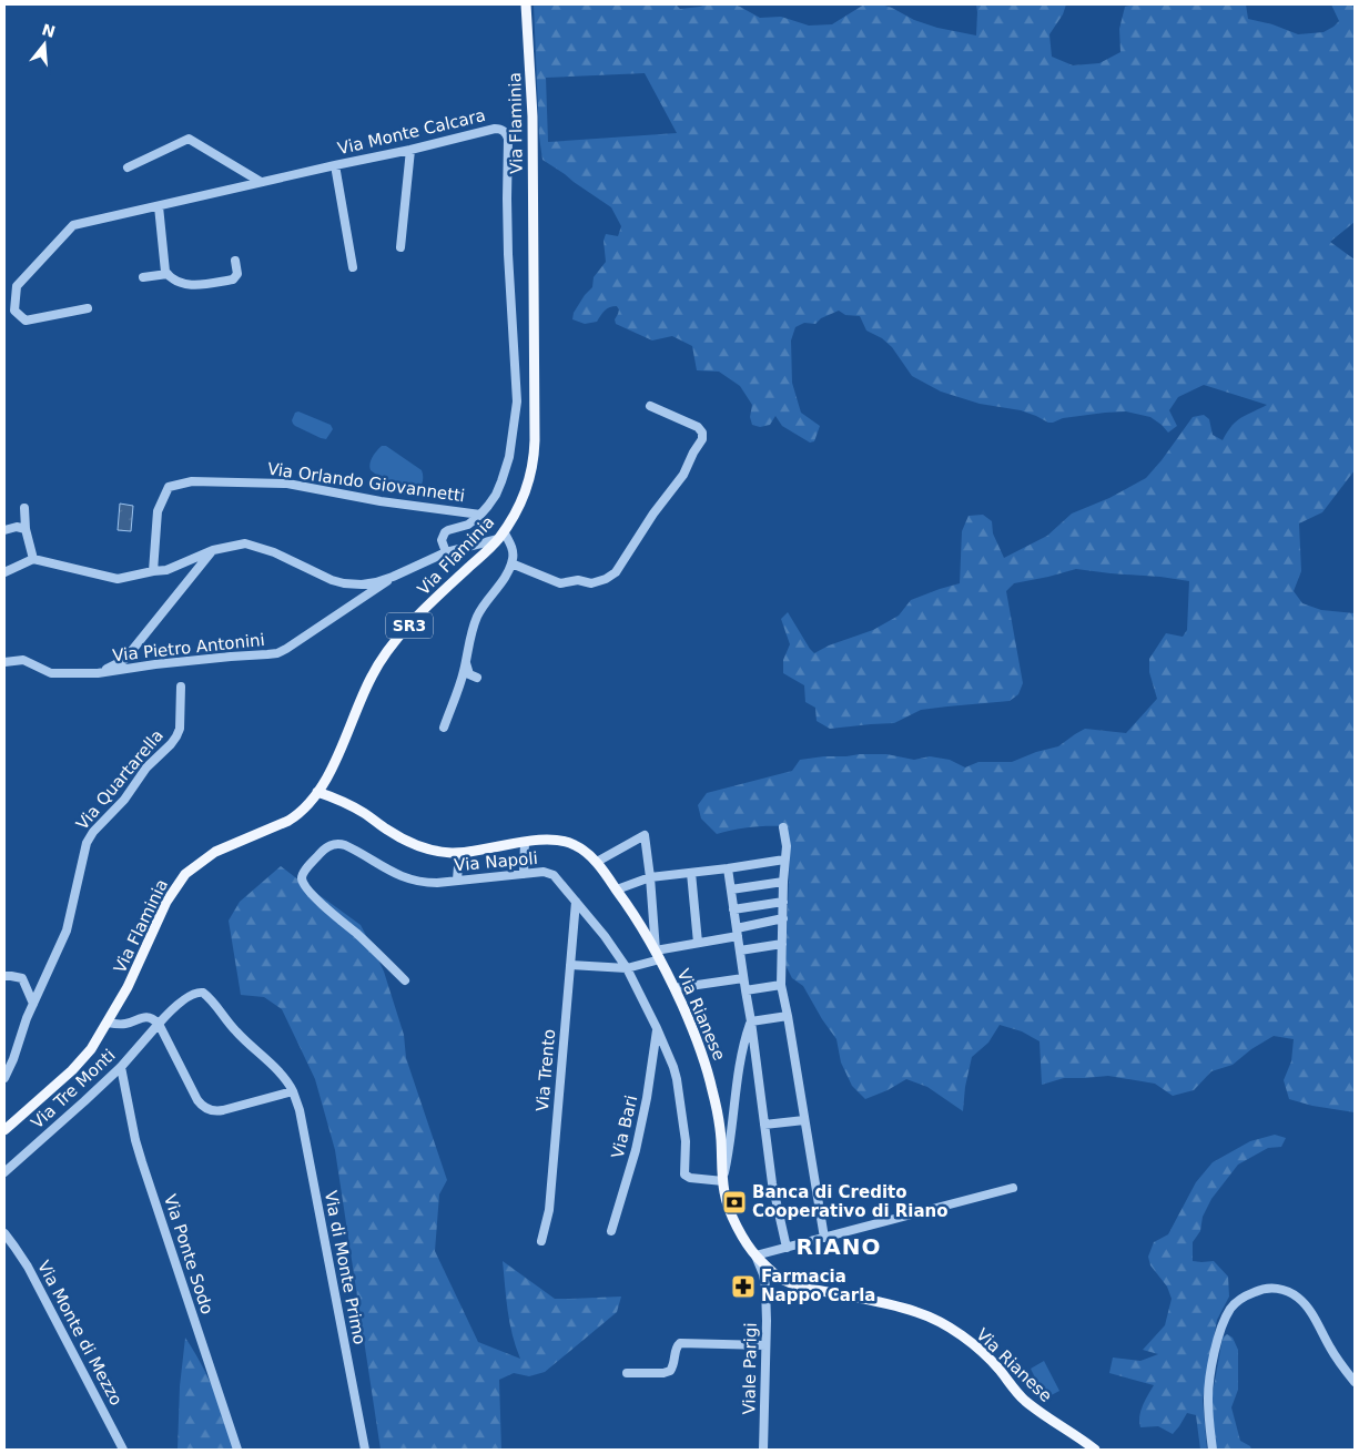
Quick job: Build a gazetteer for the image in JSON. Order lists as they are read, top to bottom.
{
  "streets": {
    "main road": ["Via Flaminia", "SR3", "Via Rianese"],
    "street": [
      "Via Monte Calcara",
      "Via Orlando Giovannetti",
      "Via Pietro Antonini",
      "Via Quartarella",
      "Via Napoli",
      "Via Trento",
      "Via Tre Monti",
      "Via Bari",
      "Via Ponte Sodo",
      "Via di Monte Primo",
      "Via Monte di Mezzo",
      "Viale Parigi"
    ]
  },
  "crossings": [
    ["Via Flaminia", "Via Rianese"],
    ["Via Flaminia", "Via Tre Monti"],
    ["Via Monte Calcara", "Via Orlando Giovannetti"],
    ["Via Monte Calcara", "Via Pietro Antonini"],
    ["Via Napoli", "Via Rianese"],
    ["Via Napoli", "Via Trento"],
    ["Via Napoli", "Via Bari"],
    ["Via Rianese", "Viale Parigi"],
    ["Via Tre Monti", "Via Ponte Sodo"],
    ["Via Tre Monti", "Via di Monte Primo"]
  ],
  "districts": ["RIANO"],
  "places": {
    "bank": ["Banca di Credito Cooperativo di Riano"],
    "pharmacy": ["Farmacia Nappo Carla"]
  },
  "north": "top"
}
